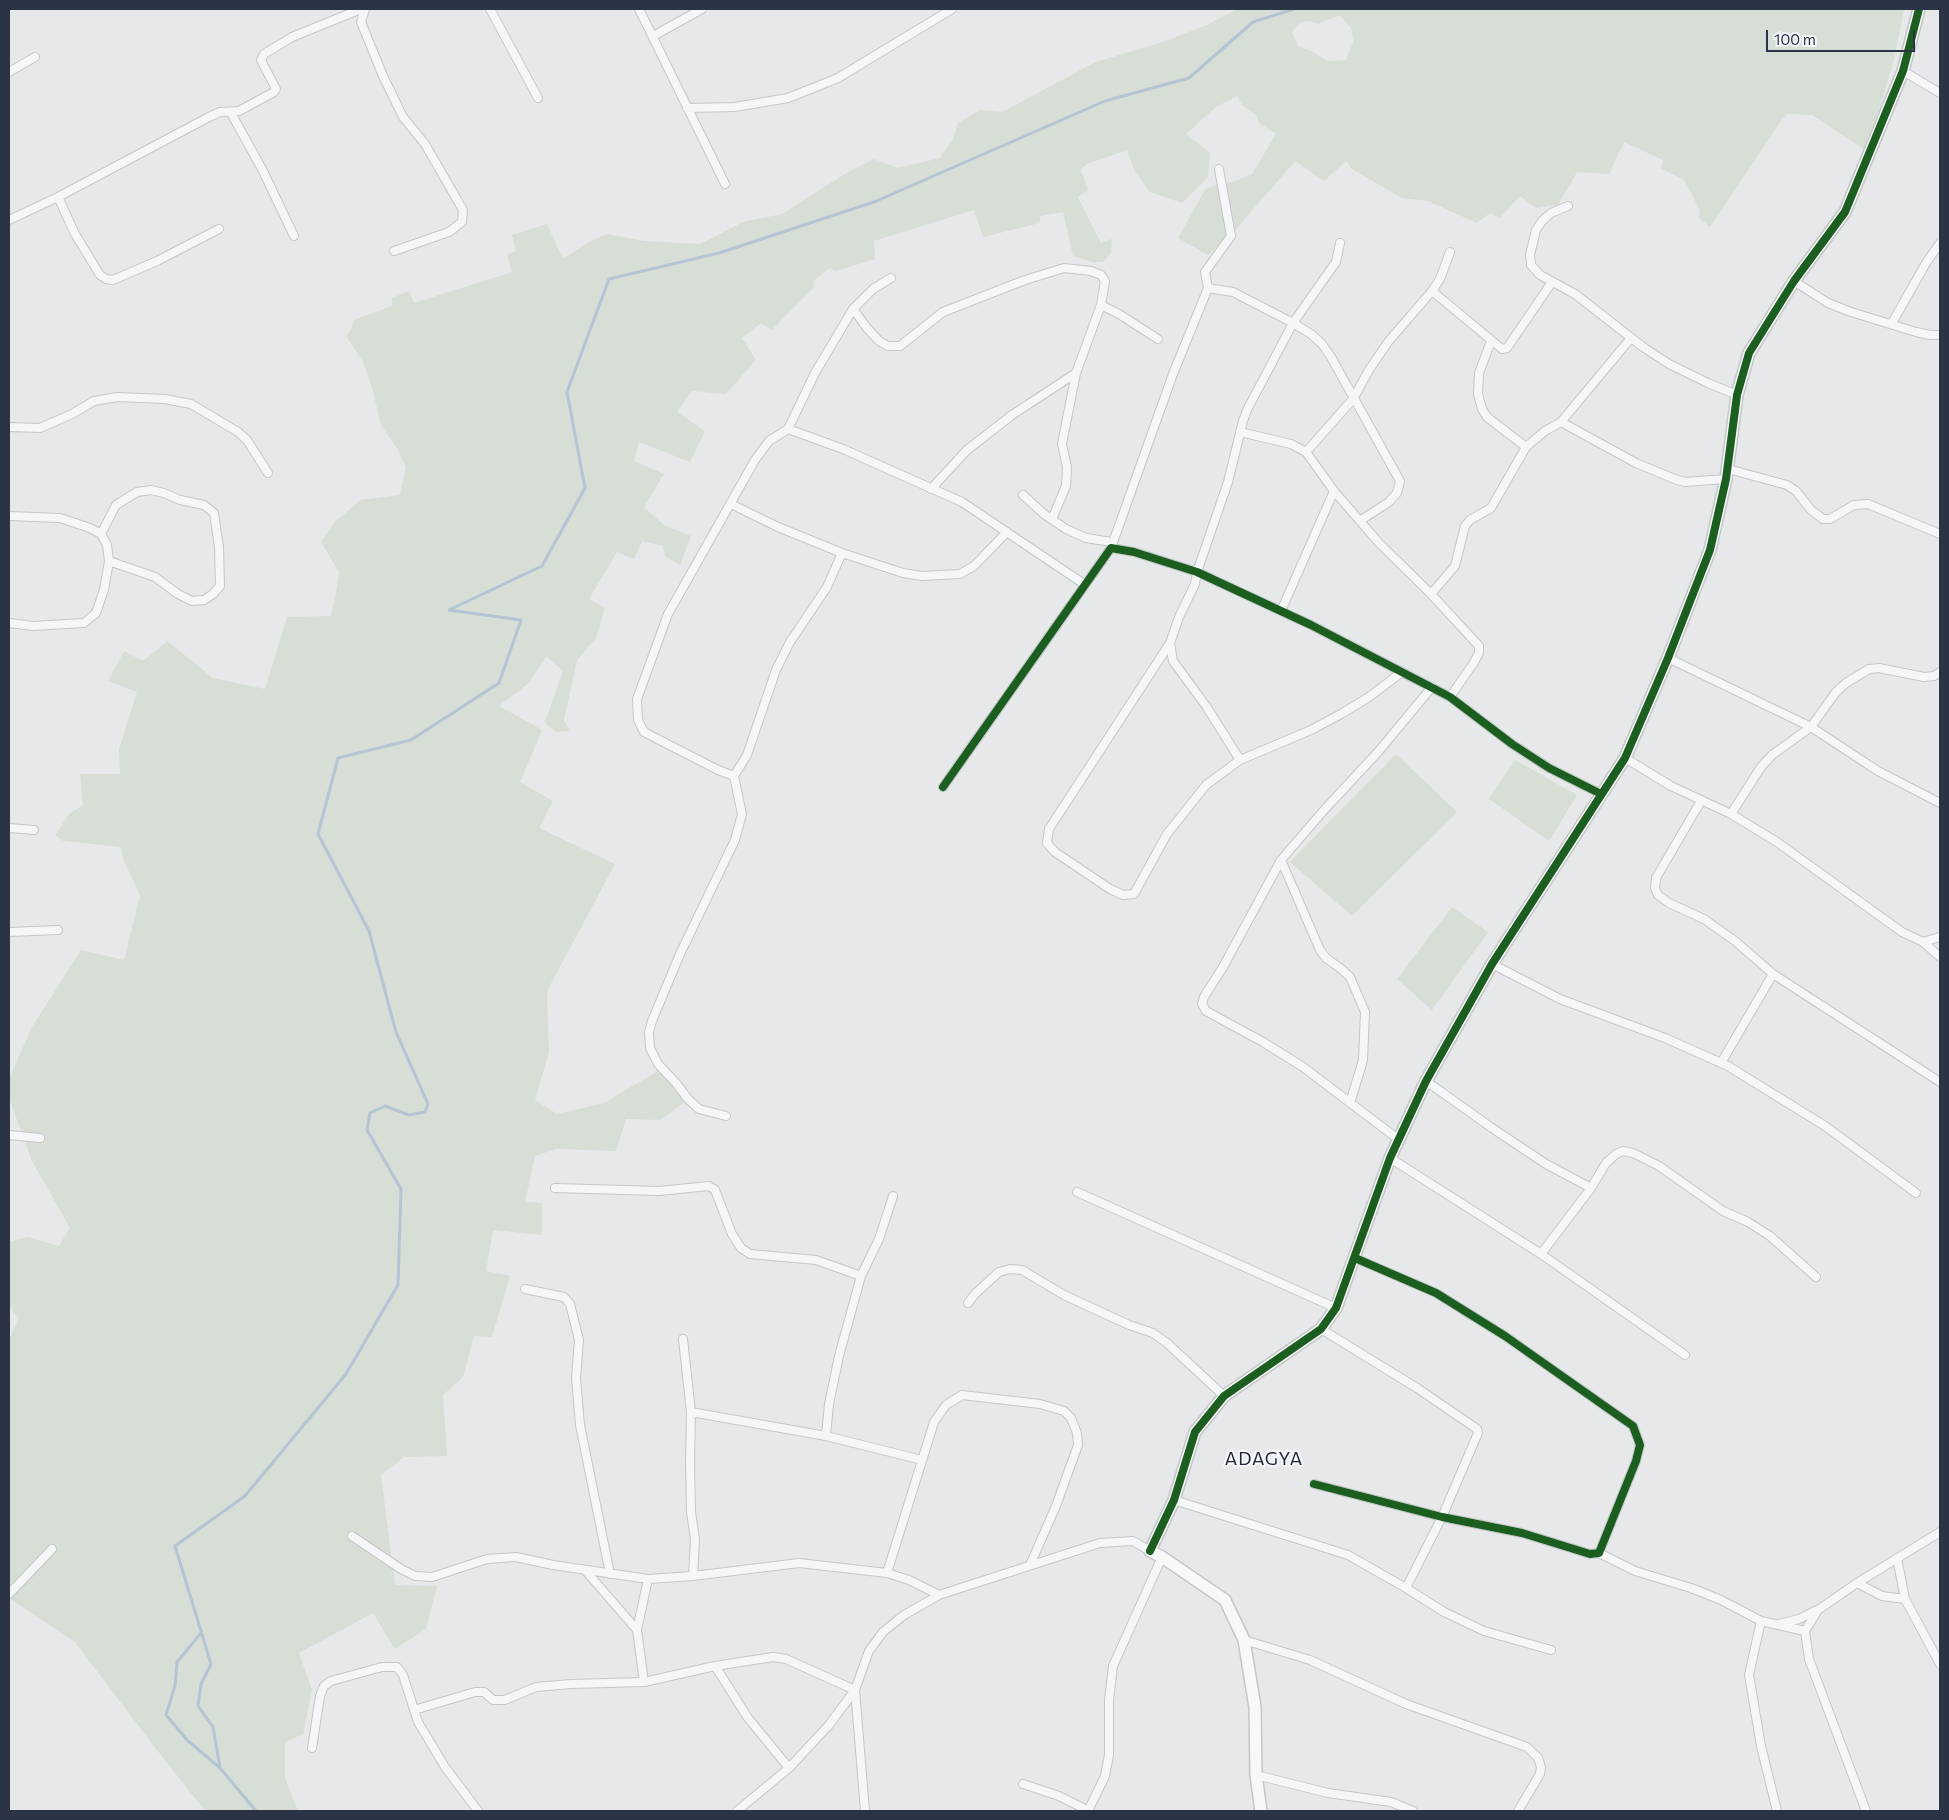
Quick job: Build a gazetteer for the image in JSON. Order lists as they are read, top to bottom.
{
  "districts": ["ADAGYA"],
  "scale_bar": "100 m"
}
